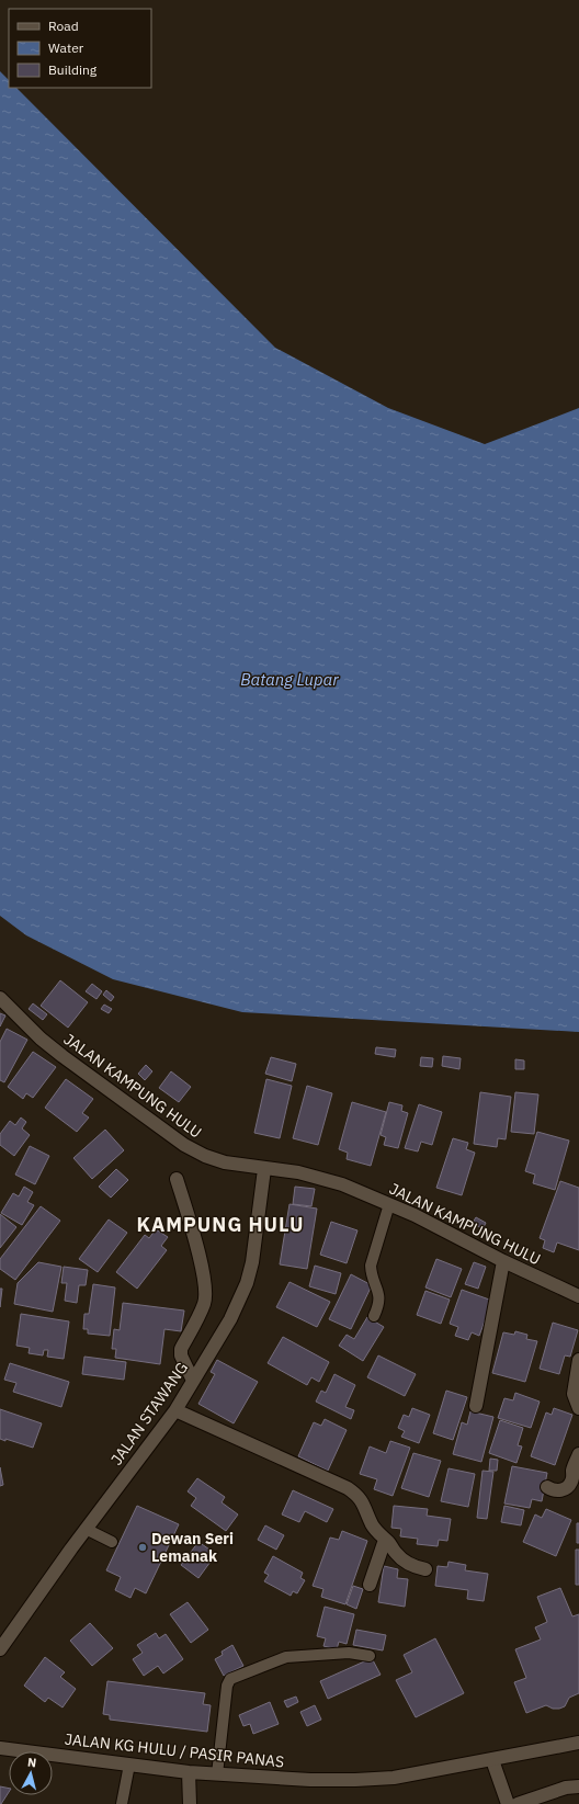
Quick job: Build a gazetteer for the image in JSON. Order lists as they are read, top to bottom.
{
  "streets": {
    "street": ["JALAN KAMPUNG HULU", "JALAN STAWANG", "JALAN KG HULU / PASIR PANAS"]
  },
  "crossings": [
    ["JALAN KAMPUNG HULU", "JALAN STAWANG"]
  ],
  "districts": ["KAMPUNG HULU"],
  "water": ["Batang Lupar"],
  "places": ["Dewan Seri Lemanak"],
  "legend": ["Road", "Water", "Building"],
  "north": "top"
}
